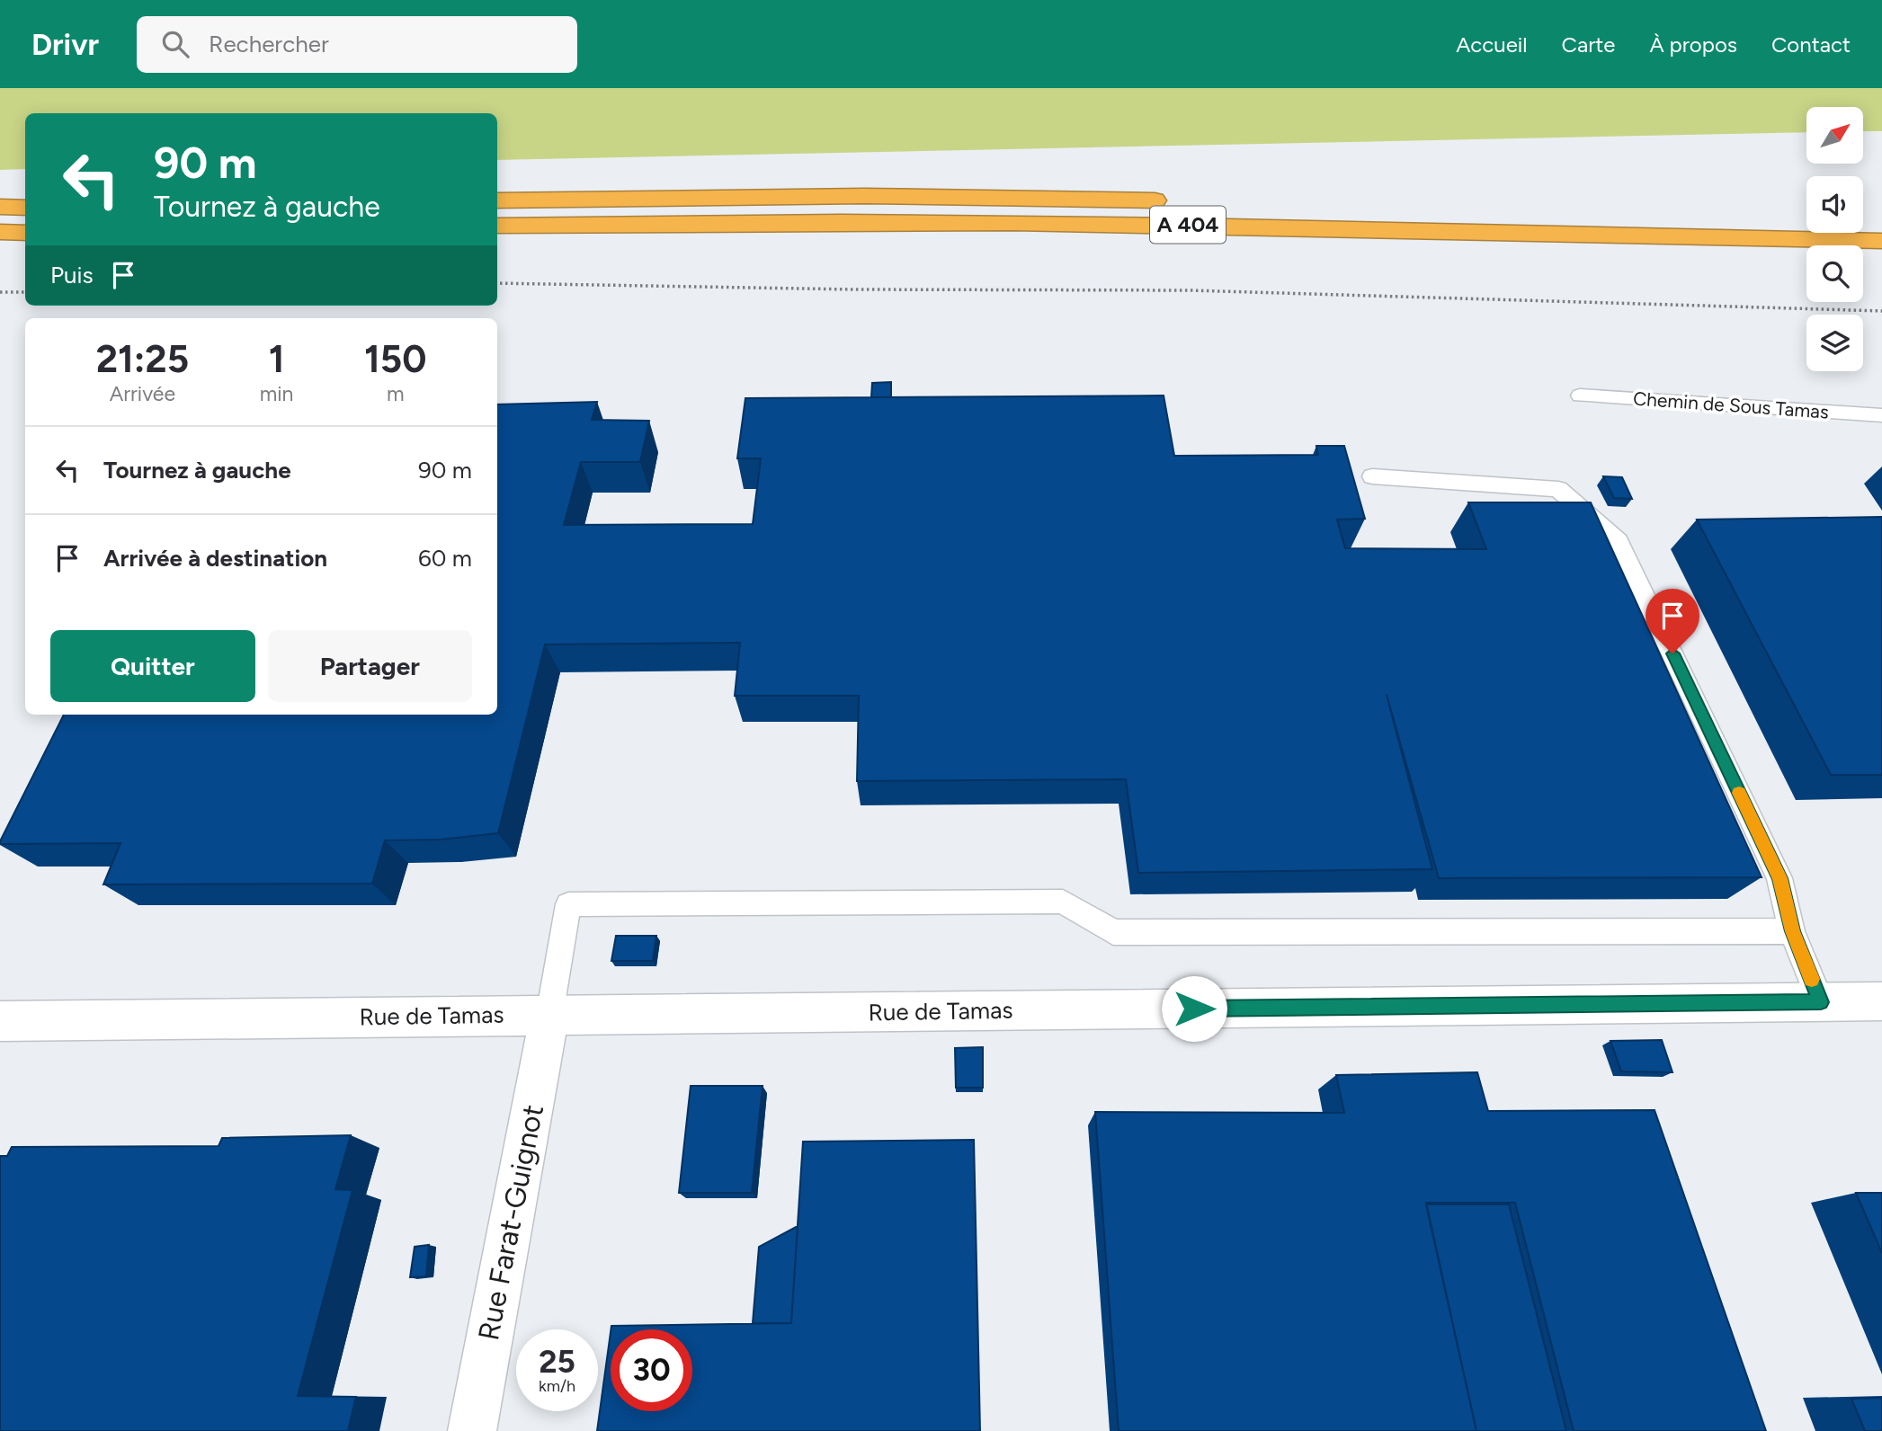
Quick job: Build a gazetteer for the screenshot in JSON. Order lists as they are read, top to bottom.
{
  "streets": {
    "highway": ["A 404"],
    "street": ["Rue de Tamas", "Rue Farat-Guignot"],
    "lane": ["Chemin de Sous Tamas"]
  },
  "crossings": [
    ["Rue de Tamas", "Rue Farat-Guignot"]
  ],
  "north": "top right",
  "page": {
    "header": "Drivr",
    "search": "Rechercher",
    "nav": [
      "Accueil",
      "Carte",
      "À propos",
      "Contact"
    ],
    "turn": ["90 m", "Tournez à gauche"],
    "then": "Puis",
    "eta": [
      "21:25",
      "Arrivée",
      "1",
      "min",
      "150",
      "m"
    ],
    "list": [
      {
        "name": "Tournez à gauche",
        "value": "90 m"
      },
      {
        "name": "Arrivée à destination",
        "value": "60 m"
      }
    ],
    "buttons": ["Quitter", "Partager"],
    "speed": "25 km/h",
    "limit": "30"
  }
}
